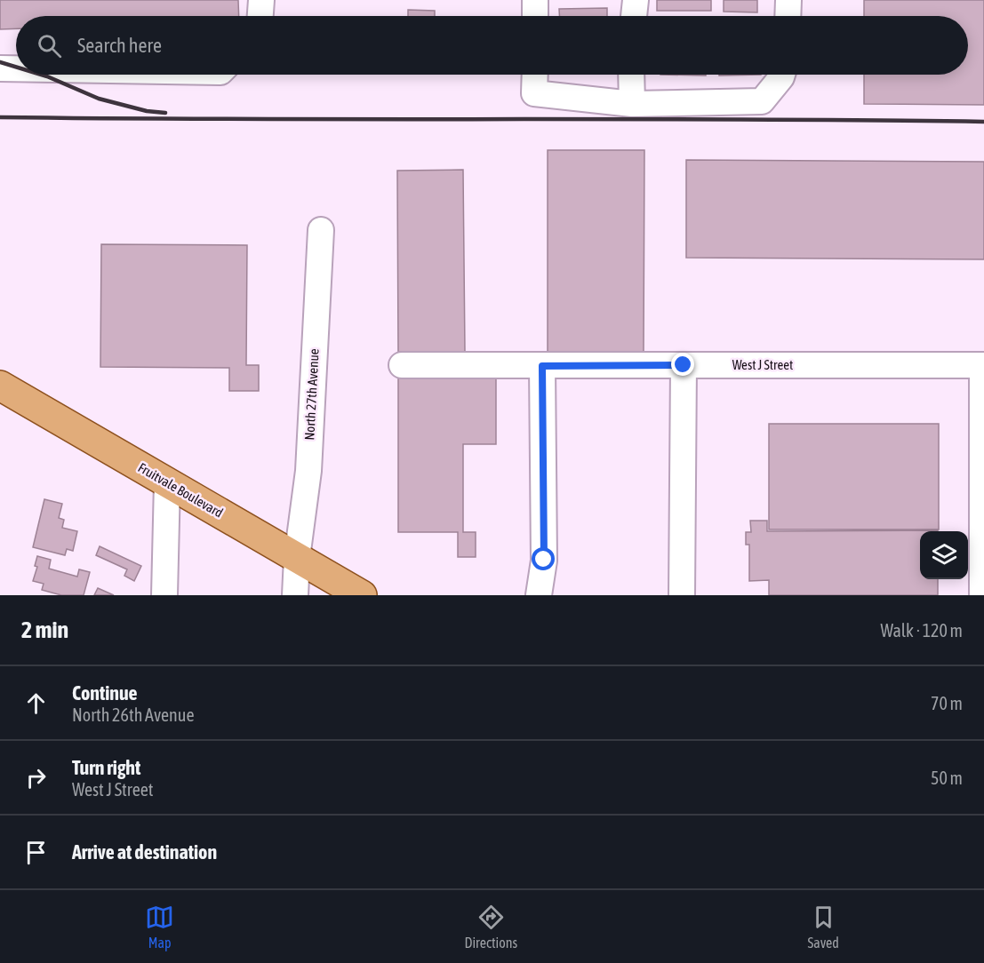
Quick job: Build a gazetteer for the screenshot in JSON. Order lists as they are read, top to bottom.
{
  "streets": {
    "main road": ["Fruitvale Boulevard"],
    "street": ["West J Street", "North 27th Avenue"]
  },
  "crossings": [
    ["North 27th Avenue", "Fruitvale Boulevard"]
  ],
  "page": {
    "search": "Search here",
    "heading": ["2 min", "Walk · 120 m"],
    "list": [
      ["Continue", "North 26th Avenue", "70 m"],
      ["Turn right", "West J Street", "50 m"],
      "Arrive at destination"
    ],
    "nav": ["Map", "Directions", "Saved"]
  }
}
